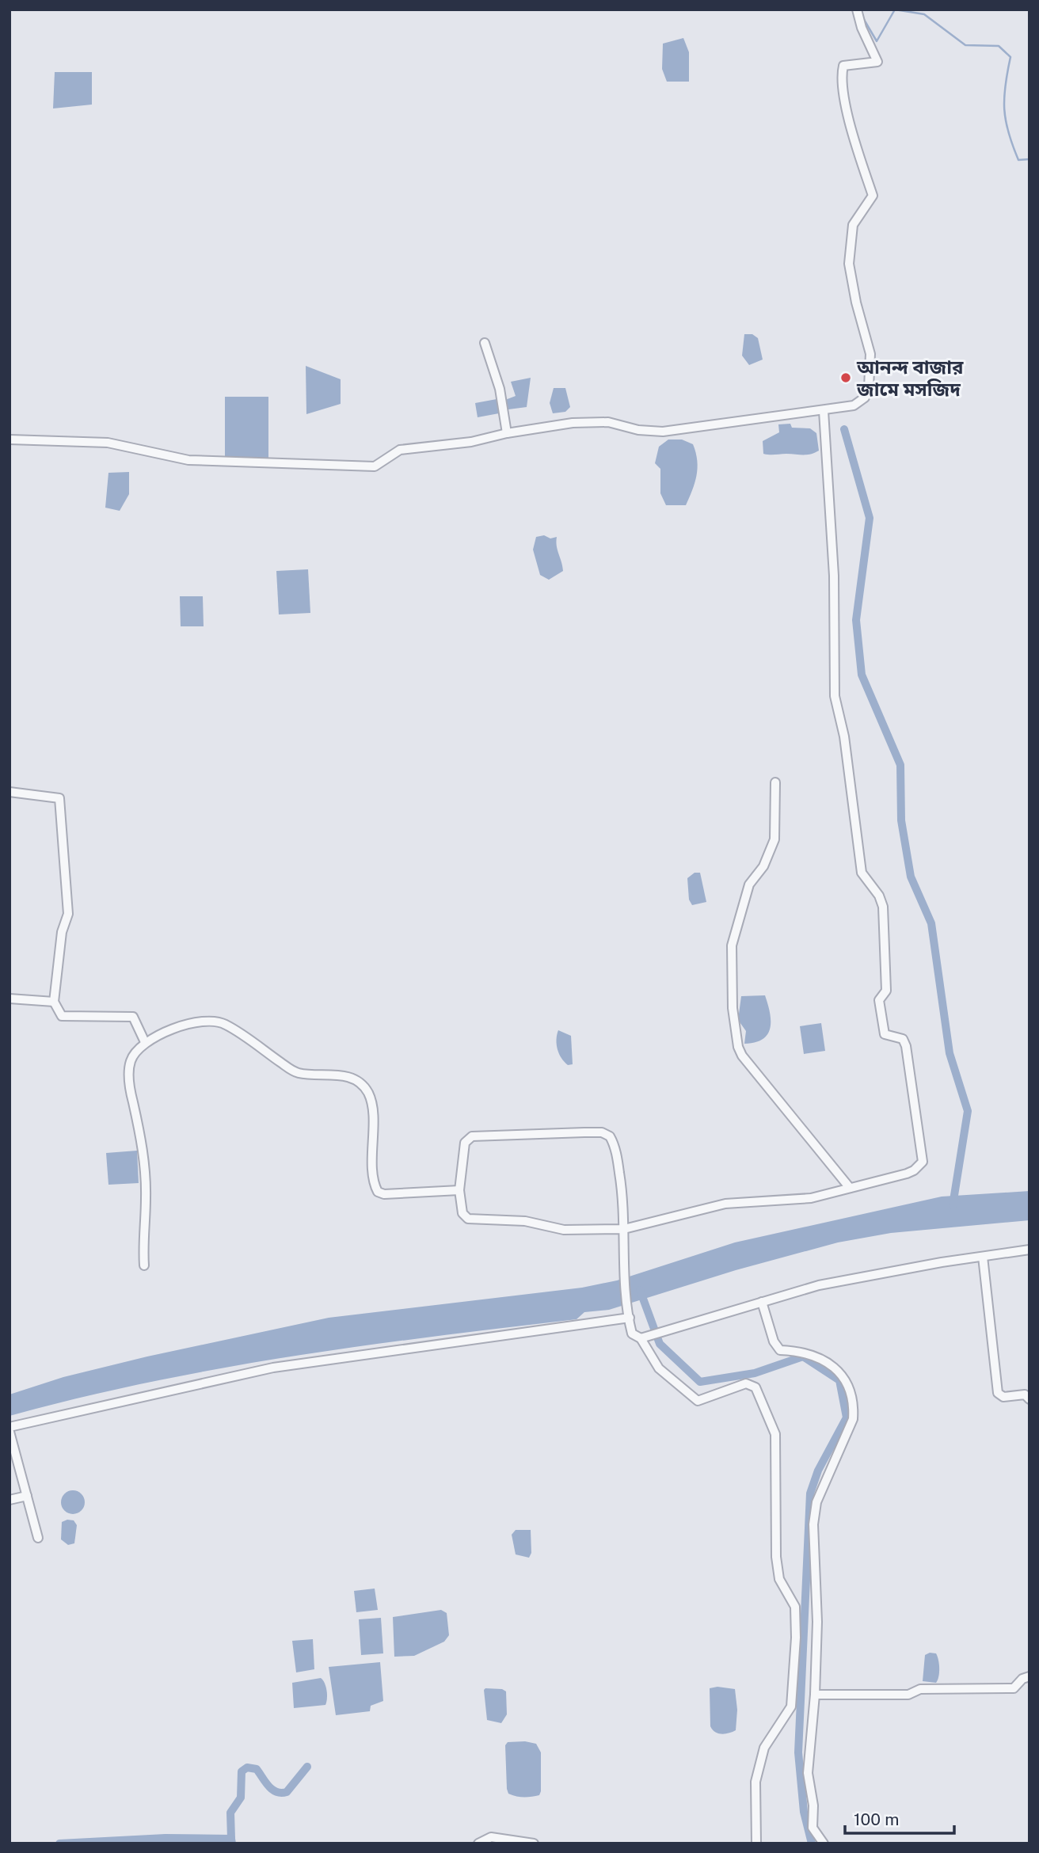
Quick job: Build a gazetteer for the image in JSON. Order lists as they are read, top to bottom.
{
  "places": ["আনন্দ বাজার জামে মসজিদ"],
  "scale_bar": "100 m"
}
